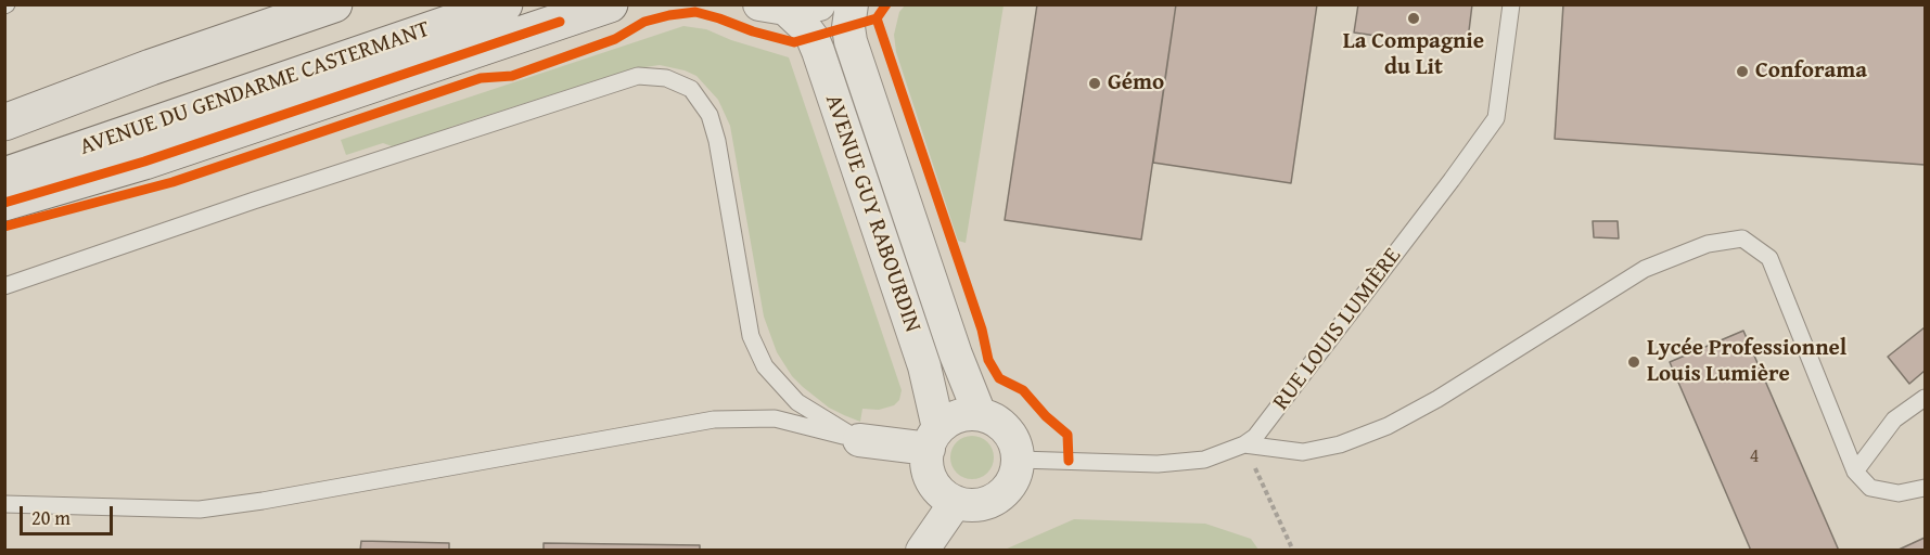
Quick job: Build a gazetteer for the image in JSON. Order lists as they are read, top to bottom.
{
  "streets": {
    "main road": ["AVENUE DU GENDARME CASTERMANT"],
    "street": ["AVENUE GUY RABOURDIN"],
    "lane": ["RUE LOUIS LUMIÈRE"]
  },
  "crossings": [
    ["AVENUE GUY RABOURDIN", "RUE LOUIS LUMIÈRE"]
  ],
  "places": [
    "La Compagnie du Lit",
    "Conforama",
    "Gémo",
    "Lycée Professionnel Louis Lumière"
  ],
  "house_numbers": ["4"],
  "scale_bar": "20 m"
}
